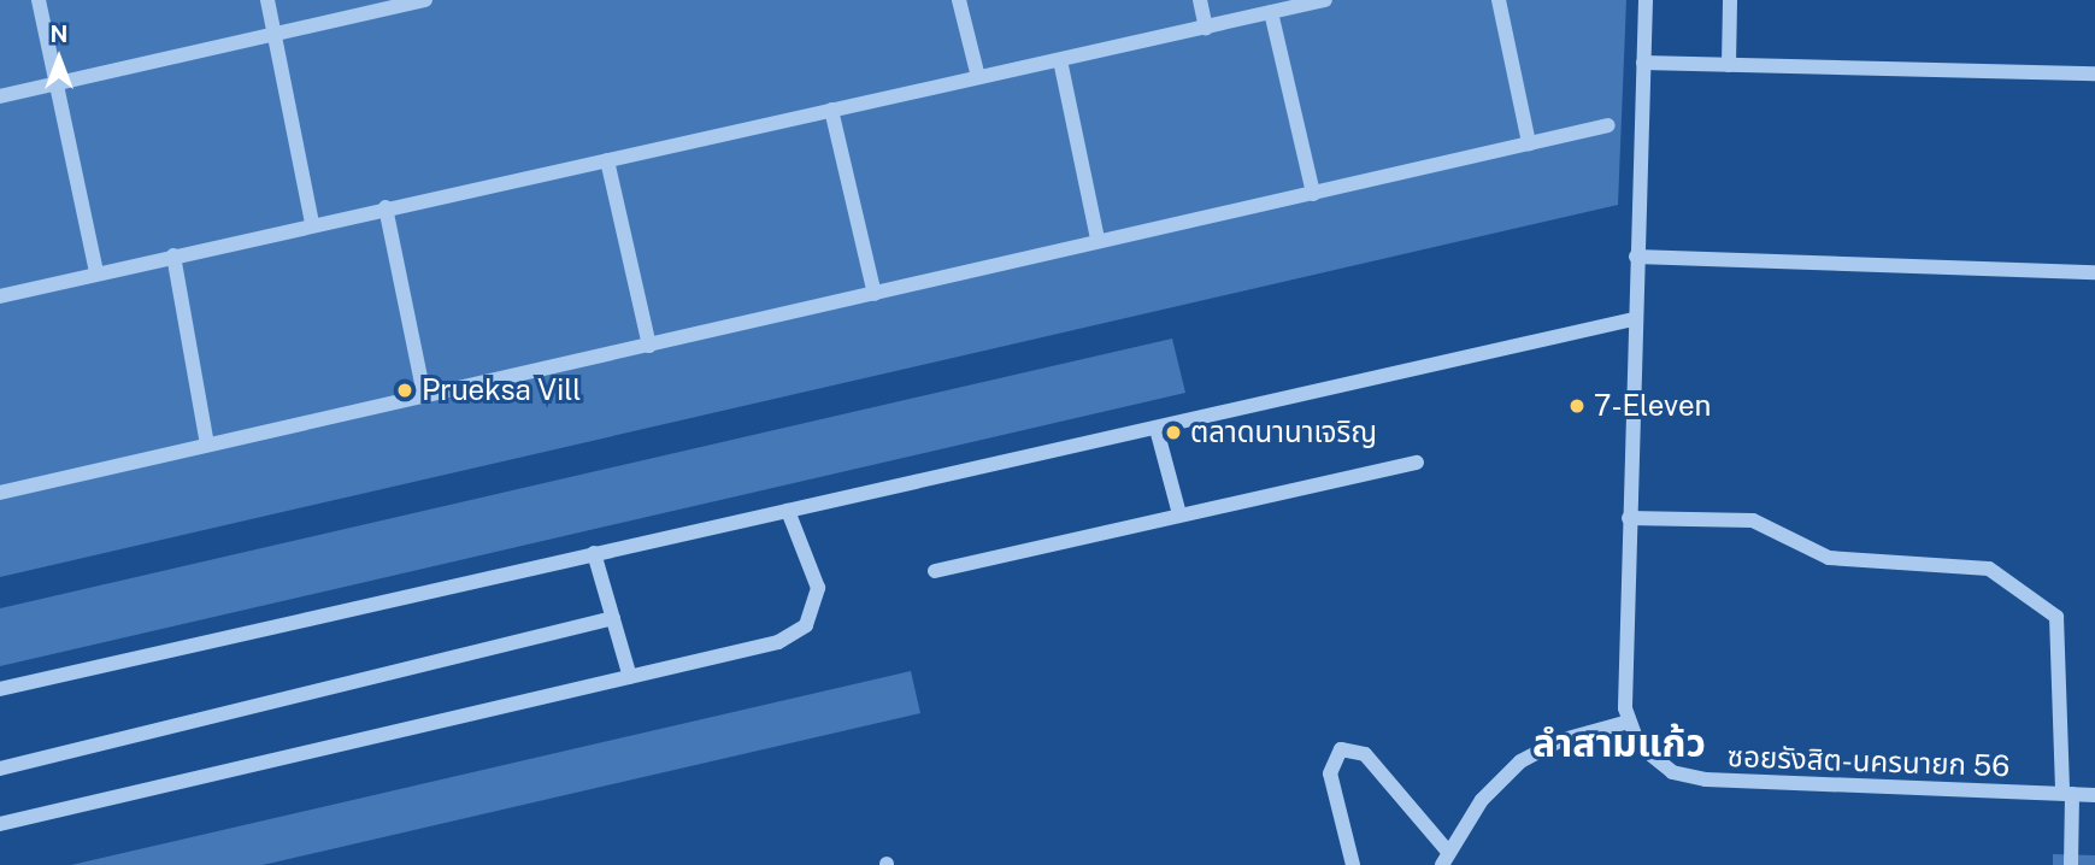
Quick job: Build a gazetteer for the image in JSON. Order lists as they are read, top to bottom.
{
  "streets": {
    "street": ["ซอยรังสิต-นครนายก 56"]
  },
  "districts": ["ลำสามแก้ว"],
  "places": ["Prueksa Vill", "7-Eleven", "ตลาดนานาเจริญ"],
  "north": "top"
}
